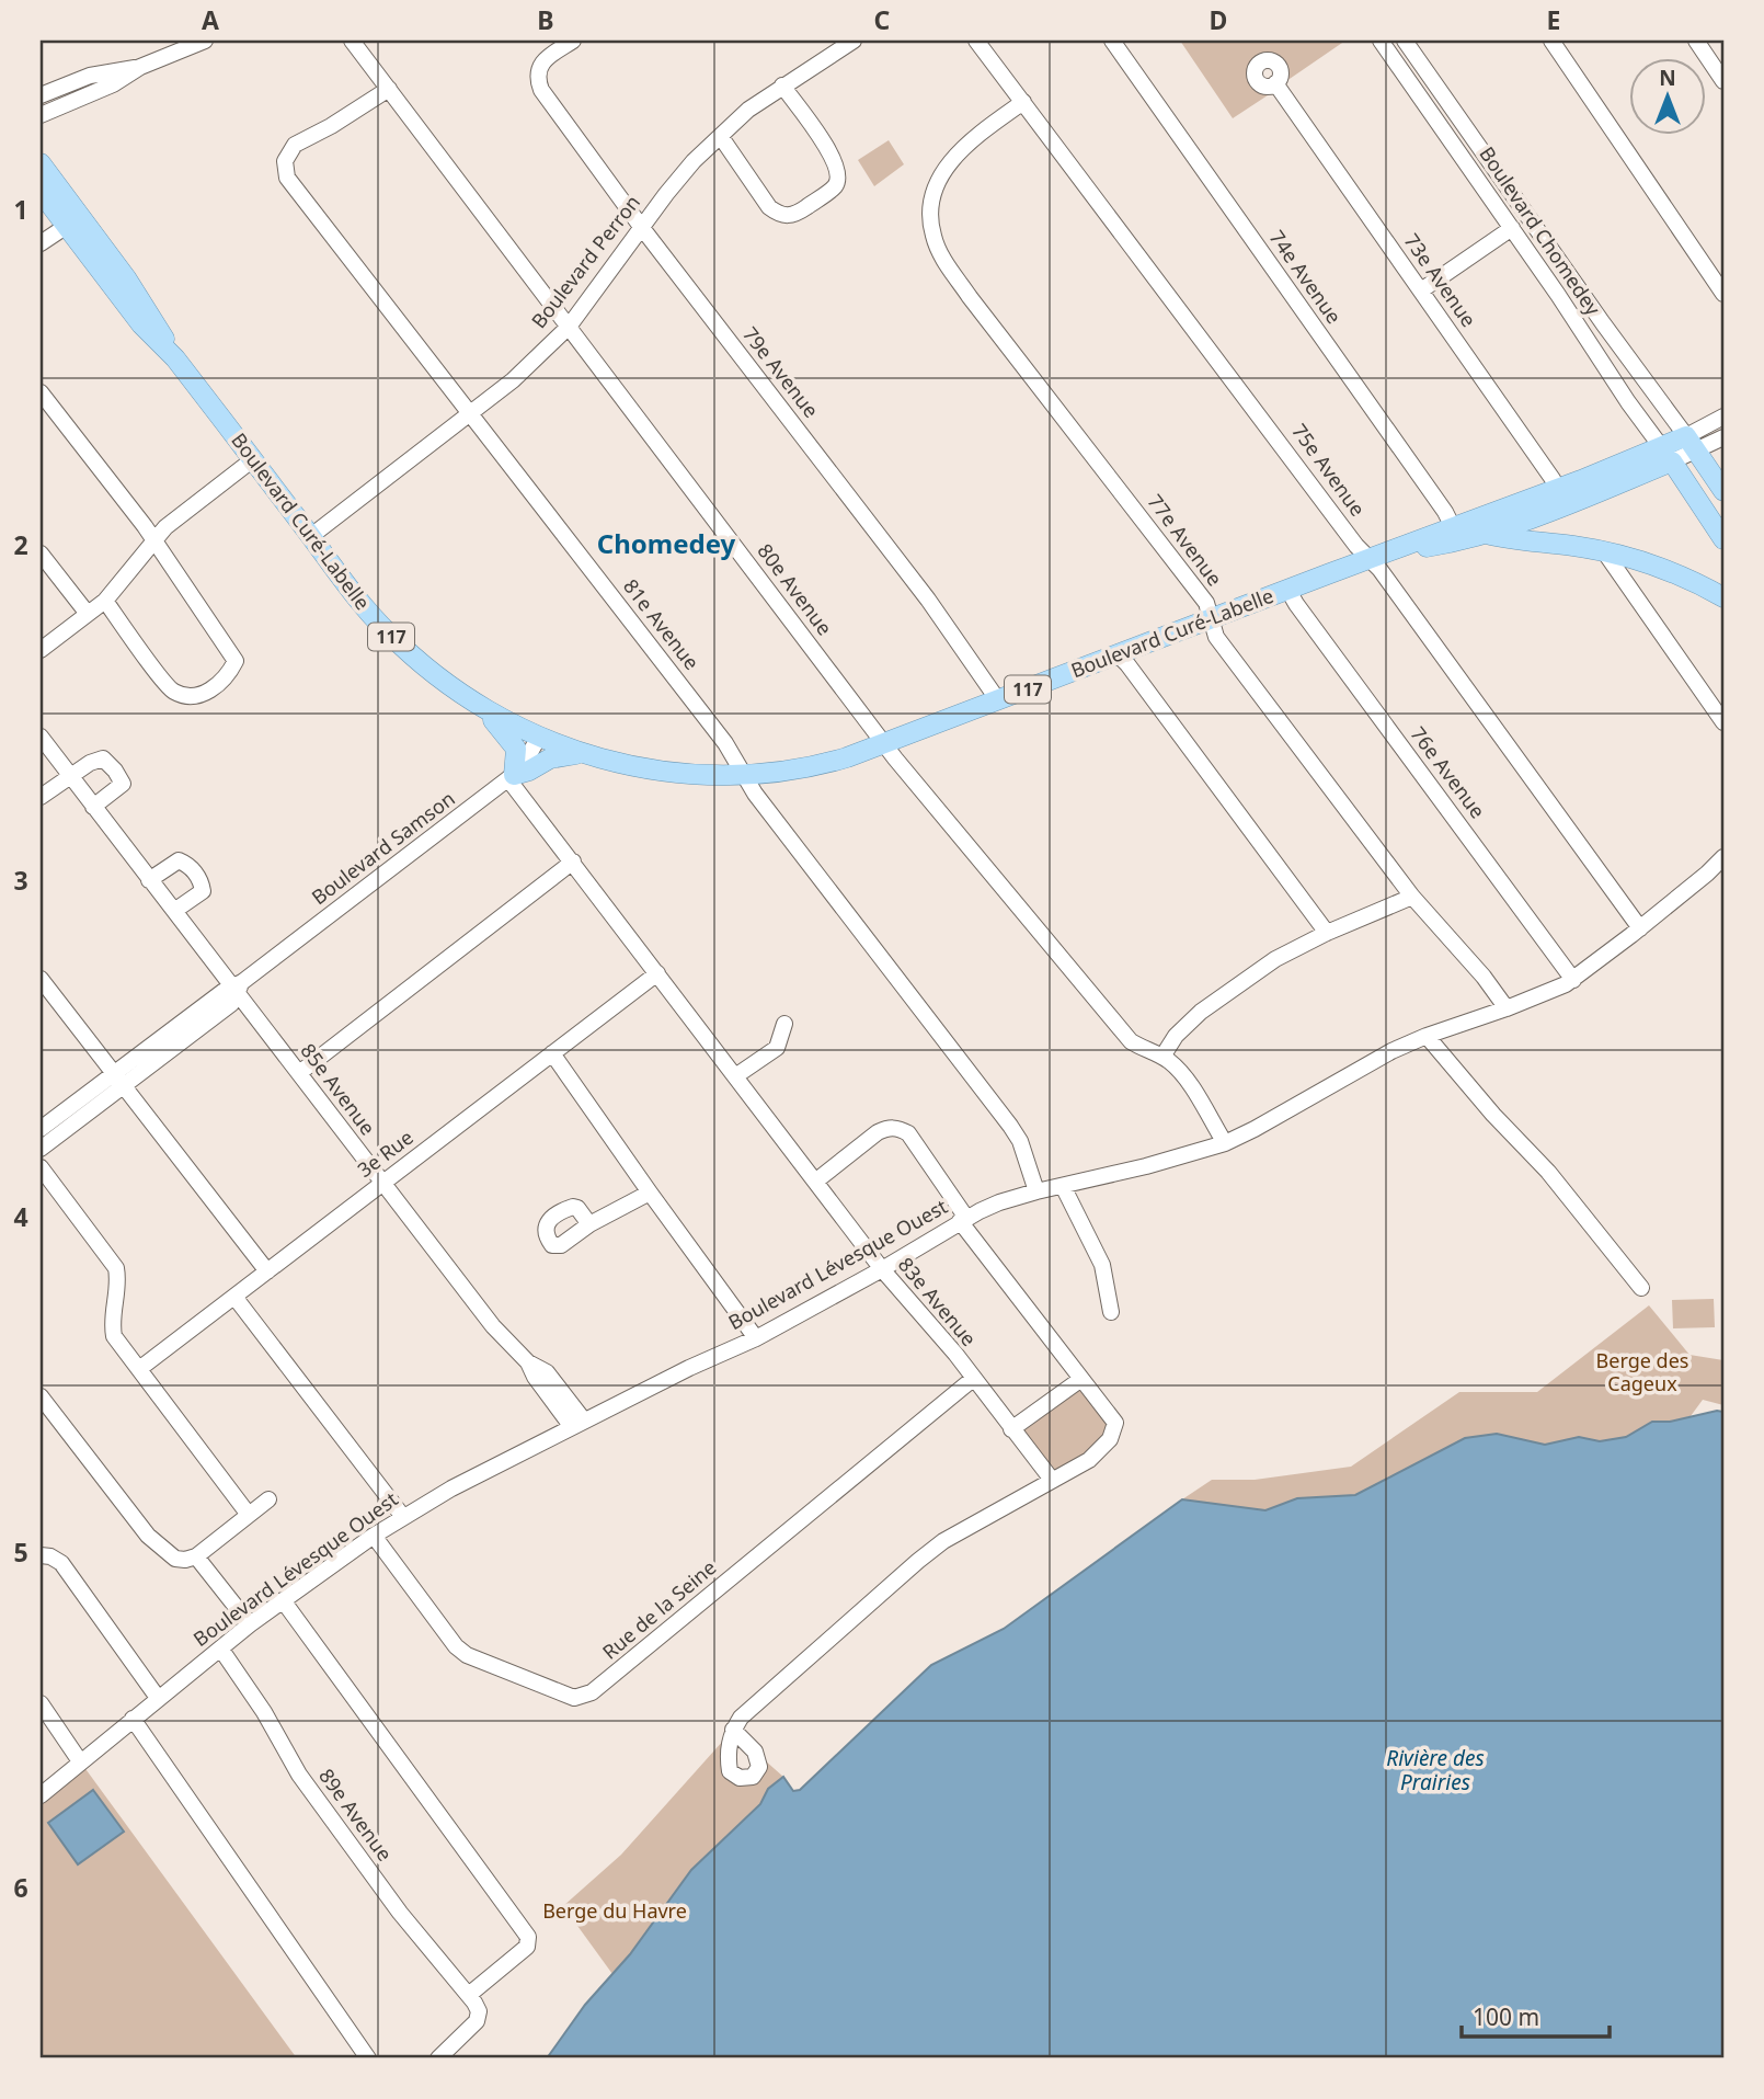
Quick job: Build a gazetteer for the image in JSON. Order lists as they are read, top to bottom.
{
  "streets": {
    "main road": ["Boulevard Curé-Labelle", "117"],
    "street": [
      "Boulevard Chomedey",
      "Boulevard Perron",
      "74e Avenue",
      "73e Avenue",
      "79e Avenue",
      "75e Avenue",
      "77e Avenue",
      "80e Avenue",
      "81e Avenue",
      "76e Avenue",
      "Boulevard Samson",
      "85e Avenue",
      "3e Rue",
      "Boulevard Lévesque Ouest",
      "83e Avenue",
      "Rue de la Seine",
      "89e Avenue"
    ]
  },
  "crossings": [
    ["Boulevard Chomedey", "Boulevard Curé-Labelle"],
    ["Boulevard Perron", "79e Avenue"],
    ["Boulevard Perron", "Boulevard Curé-Labelle"],
    ["Boulevard Perron", "80e Avenue"],
    ["Boulevard Perron", "81e Avenue"],
    ["74e Avenue", "Boulevard Curé-Labelle"],
    ["73e Avenue", "Boulevard Curé-Labelle"],
    ["79e Avenue", "Boulevard Curé-Labelle"],
    ["75e Avenue", "Boulevard Curé-Labelle"],
    ["75e Avenue", "77e Avenue"],
    ["75e Avenue", "Boulevard Lévesque Ouest"],
    ["Boulevard Curé-Labelle", "77e Avenue"],
    ["Boulevard Curé-Labelle", "80e Avenue"],
    ["Boulevard Curé-Labelle", "81e Avenue"],
    ["Boulevard Curé-Labelle", "76e Avenue"],
    ["Boulevard Curé-Labelle", "Boulevard Samson"],
    ["77e Avenue", "Boulevard Lévesque Ouest"],
    ["80e Avenue", "81e Avenue"],
    ["80e Avenue", "Boulevard Lévesque Ouest"],
    ["81e Avenue", "Boulevard Lévesque Ouest"],
    ["76e Avenue", "Boulevard Lévesque Ouest"],
    ["Boulevard Samson", "85e Avenue"],
    ["Boulevard Samson", "83e Avenue"],
    ["85e Avenue", "3e Rue"],
    ["85e Avenue", "Boulevard Lévesque Ouest"],
    ["3e Rue", "83e Avenue"],
    ["Boulevard Lévesque Ouest", "83e Avenue"],
    ["Boulevard Lévesque Ouest", "Rue de la Seine"],
    ["Boulevard Lévesque Ouest", "89e Avenue"],
    ["83e Avenue", "Rue de la Seine"]
  ],
  "districts": ["Chomedey"],
  "water": ["Rivière des Prairies"],
  "parks": ["Berge des Cageux", "Berge du Havre"],
  "scale_bar": "100 m",
  "north": "top",
  "grid": {
    "columns": [
      "A",
      "B",
      "C",
      "D",
      "E"
    ],
    "rows": [
      "1",
      "2",
      "3",
      "4",
      "5",
      "6"
    ]
  }
}
